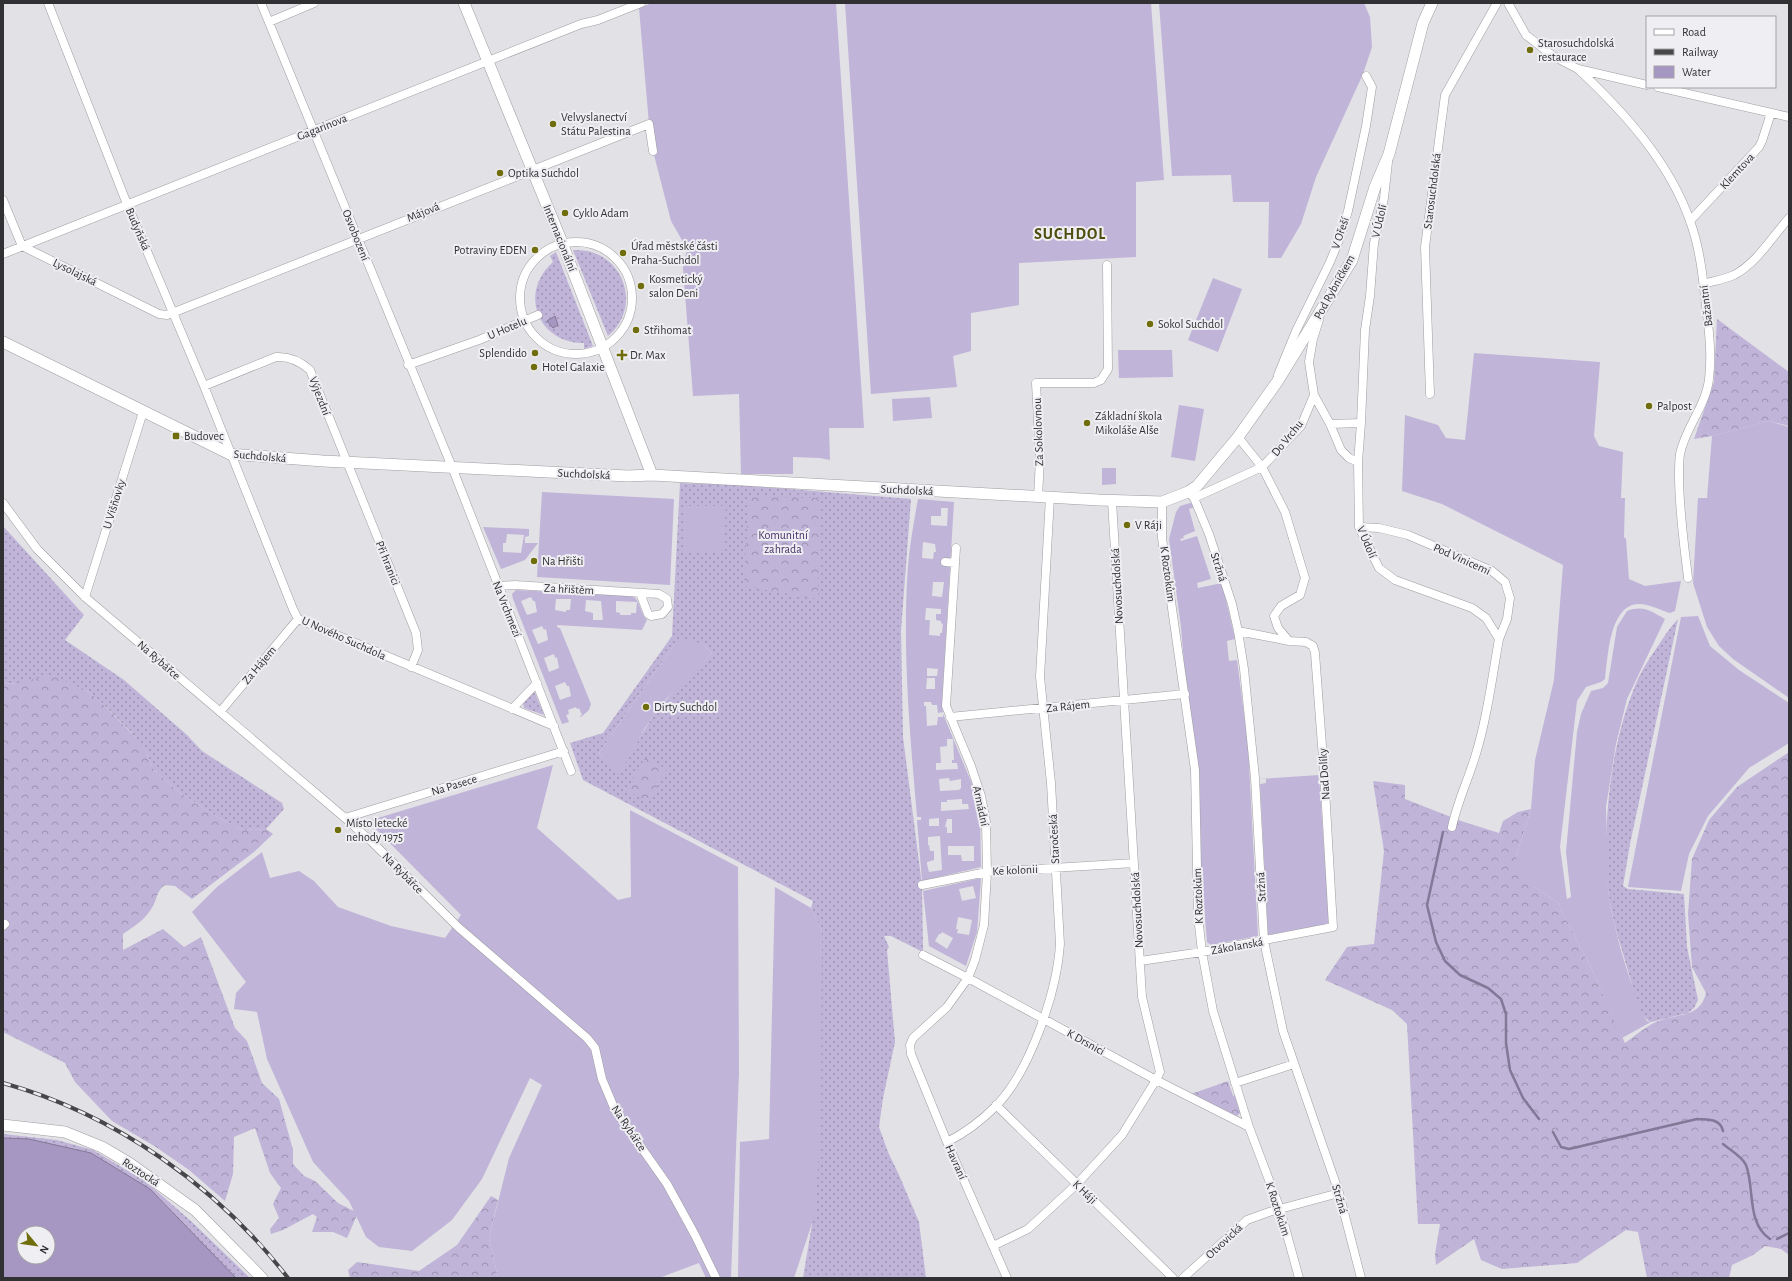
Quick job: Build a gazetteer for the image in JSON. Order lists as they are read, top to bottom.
{
  "streets": {
    "street": [
      "Gagarinova",
      "Klemtova",
      "Starosuchdolská",
      "Májová",
      "V Údolí",
      "Budyňská",
      "V Ořeší",
      "Osvobození",
      "Internacionální",
      "Lysolajská",
      "Pod Rybníčkem",
      "Bažantní",
      "U Hotelu",
      "Výjezdní",
      "Za Sokolovnou",
      "Do Vrchu",
      "Suchdolská",
      "U Višňovky",
      "Pod Vinicemi",
      "Při hranici",
      "Stržná",
      "K Roztokům",
      "Novosuchdolská",
      "Za hřištěm",
      "Na Vrchmezí",
      "U Nového Suchdola",
      "Na Rybářce",
      "Za Hájem",
      "Za Rájem",
      "Nad Dolíky",
      "Na Pasece",
      "Armádní",
      "Staročeská",
      "Ke kolonii",
      "Zákolanská",
      "K Drsnici",
      "Havraní",
      "Roztocká",
      "K Háji",
      "Otvovická"
    ]
  },
  "crossings": [
    ["Gagarinova", "Budyňská"],
    ["Gagarinova", "Osvobození"],
    ["Gagarinova", "Internacionální"],
    ["Gagarinova", "Lysolajská"],
    ["Klemtova", "Bažantní"],
    ["Májová", "Budyňská"],
    ["Májová", "Osvobození"],
    ["Májová", "Internacionální"],
    ["Májová", "Lysolajská"],
    ["V Údolí", "Pod Rybníčkem"],
    ["V Údolí", "Pod Vinicemi"],
    ["Budyňská", "Lysolajská"],
    ["Budyňská", "Výjezdní"],
    ["Budyňská", "Suchdolská"],
    ["Budyňská", "U Nového Suchdola"],
    ["V Ořeší", "Pod Rybníčkem"],
    ["Osvobození", "U Hotelu"],
    ["Osvobození", "Suchdolská"],
    ["Osvobození", "Na Vrchmezí"],
    ["Internacionální", "Suchdolská"],
    ["Pod Rybníčkem", "Do Vrchu"],
    ["Pod Rybníčkem", "Suchdolská"],
    ["Pod Rybníčkem", "Stržná"],
    ["Výjezdní", "Suchdolská"],
    ["Výjezdní", "Při hranici"],
    ["Za Sokolovnou", "Suchdolská"],
    ["Do Vrchu", "Suchdolská"],
    ["Do Vrchu", "Stržná"],
    ["Suchdolská", "U Višňovky"],
    ["Suchdolská", "Při hranici"],
    ["Suchdolská", "Stržná"],
    ["Suchdolská", "K Roztokům"],
    ["Suchdolská", "Novosuchdolská"],
    ["Suchdolská", "Na Vrchmezí"],
    ["Suchdolská", "U Nového Suchdola"],
    ["Suchdolská", "Staročeská"],
    ["U Višňovky", "Na Rybářce"],
    ["Při hranici", "U Nového Suchdola"],
    ["Stržná", "Nad Dolíky"],
    ["Stržná", "Zákolanská"],
    ["Stržná", "Otvovická"],
    ["K Roztokům", "Za Rájem"],
    ["K Roztokům", "Zákolanská"],
    ["K Roztokům", "K Drsnici"],
    ["K Roztokům", "Otvovická"],
    ["Novosuchdolská", "Za Rájem"],
    ["Novosuchdolská", "Ke kolonii"],
    ["Novosuchdolská", "Zákolanská"],
    ["Novosuchdolská", "K Drsnici"],
    ["Novosuchdolská", "Havraní"],
    ["Novosuchdolská", "K Háji"],
    ["Za hřištěm", "Na Vrchmezí"],
    ["Na Vrchmezí", "U Nového Suchdola"],
    ["Na Vrchmezí", "Na Pasece"],
    ["U Nového Suchdola", "Za Hájem"],
    ["Na Rybářce", "Za Hájem"],
    ["Na Rybářce", "Na Pasece"],
    ["Za Rájem", "Armádní"],
    ["Za Rájem", "Staročeská"],
    ["Nad Dolíky", "Zákolanská"],
    ["Armádní", "Ke kolonii"],
    ["Armádní", "K Drsnici"],
    ["Armádní", "Havraní"],
    ["Staročeská", "Ke kolonii"],
    ["Staročeská", "K Drsnici"],
    ["Staročeská", "Havraní"],
    ["Staročeská", "K Háji"]
  ],
  "districts": ["SUCHDOL"],
  "parks": ["Komunitní zahrada"],
  "places": {
    "other": [
      "Starosuchdolská restaurace",
      "Velvyslanectví Státu Palestina",
      "Optika Suchdol",
      "Cyklo Adam",
      "Potraviny EDEN",
      "Úřad městské části Praha-Suchdol",
      "Kosmetický salon Deni",
      "Sokol Suchdol",
      "Střihomat",
      "Splendido",
      "Hotel Galaxie",
      "Palpost",
      "Základní škola Mikoláše Alše",
      "V Ráji",
      "Na Hřišti",
      "Dirty Suchdol",
      "Místo letecké nehody 1975"
    ],
    "health": ["Dr. Max"],
    "transit": ["Budovec"]
  },
  "legend": ["Road", "Railway", "Water"],
  "north": "bottom right"
}
